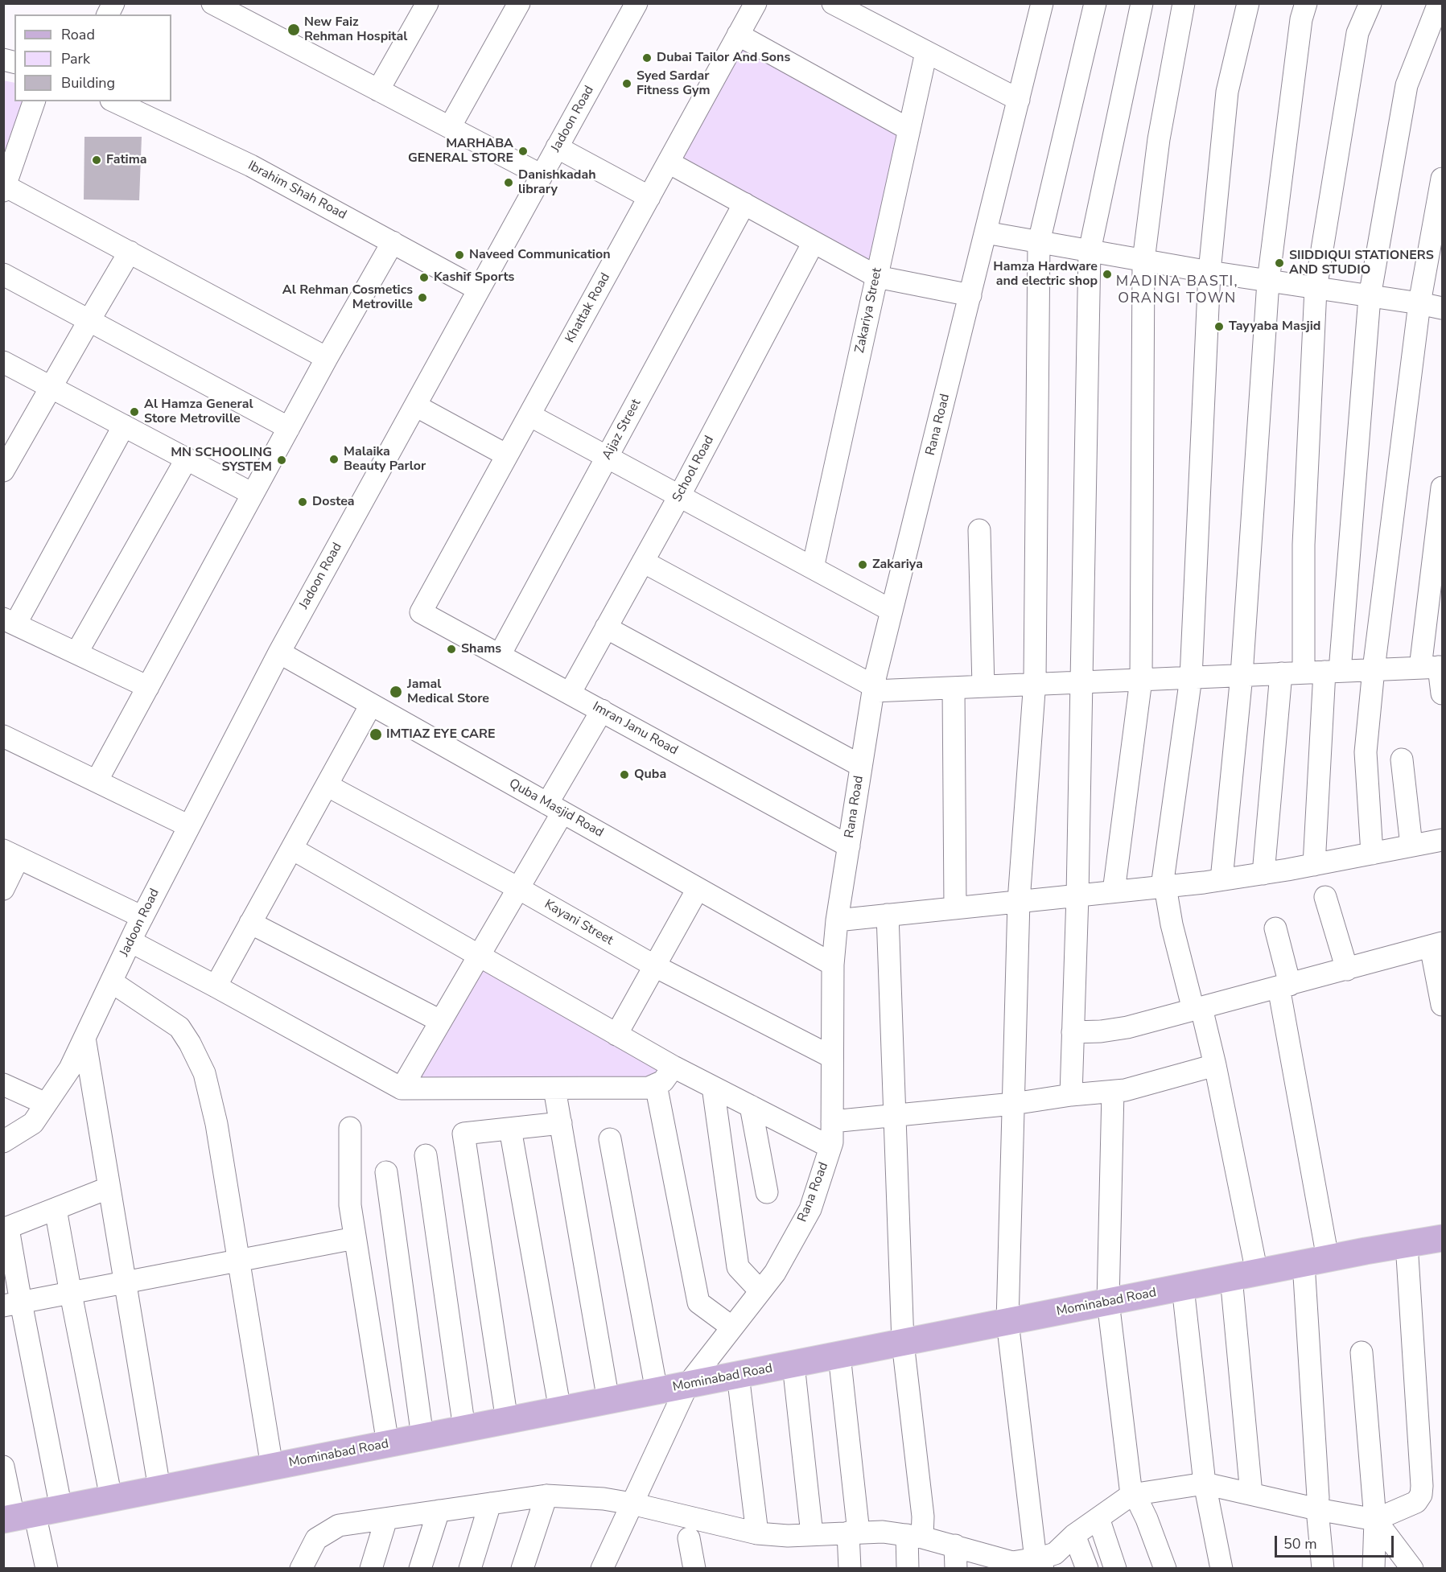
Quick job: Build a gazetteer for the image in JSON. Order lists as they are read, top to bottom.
{
  "streets": {
    "main road": ["Mominabad Road"],
    "street": [
      "Jadoon Road",
      "Ibrahim Shah Road",
      "Khattak Road",
      "Zakariya Street",
      "Rana Road",
      "Aijaz Street",
      "School Road",
      "Imran Janu Road",
      "Quba Masjid Road",
      "Kayani Street"
    ]
  },
  "crossings": [
    ["Jadoon Road", "Ibrahim Shah Road"],
    ["Jadoon Road", "Quba Masjid Road"],
    ["Khattak Road", "Imran Janu Road"],
    ["Rana Road", "Imran Janu Road"],
    ["Rana Road", "Quba Masjid Road"],
    ["Rana Road", "Kayani Street"],
    ["Rana Road", "Mominabad Road"],
    ["Aijaz Street", "Imran Janu Road"],
    ["School Road", "Imran Janu Road"]
  ],
  "districts": ["MADINA BASTI, ORANGI TOWN"],
  "places": [
    "New Faiz Rehman Hospital",
    "Dubai Tailor And Sons",
    "Syed Sardar Fitness Gym",
    "MARHABA GENERAL STORE",
    "Fatima",
    "Danishkadah library",
    "Naveed Communication",
    "SIIDDIQUI STATIONERS AND STUDIO",
    "Hamza Hardware and electric shop",
    "Kashif Sports",
    "Al Rehman Cosmetics Metroville",
    "Tayyaba Masjid",
    "Al Hamza General Store Metroville",
    "Malaika Beauty Parlor",
    "MN SCHOOLING SYSTEM",
    "Dostea",
    "Zakariya",
    "Shams",
    "Jamal Medical Store",
    "IMTIAZ EYE CARE",
    "Quba"
  ],
  "legend": ["Road", "Park", "Building"],
  "scale_bar": "50 m"
}
